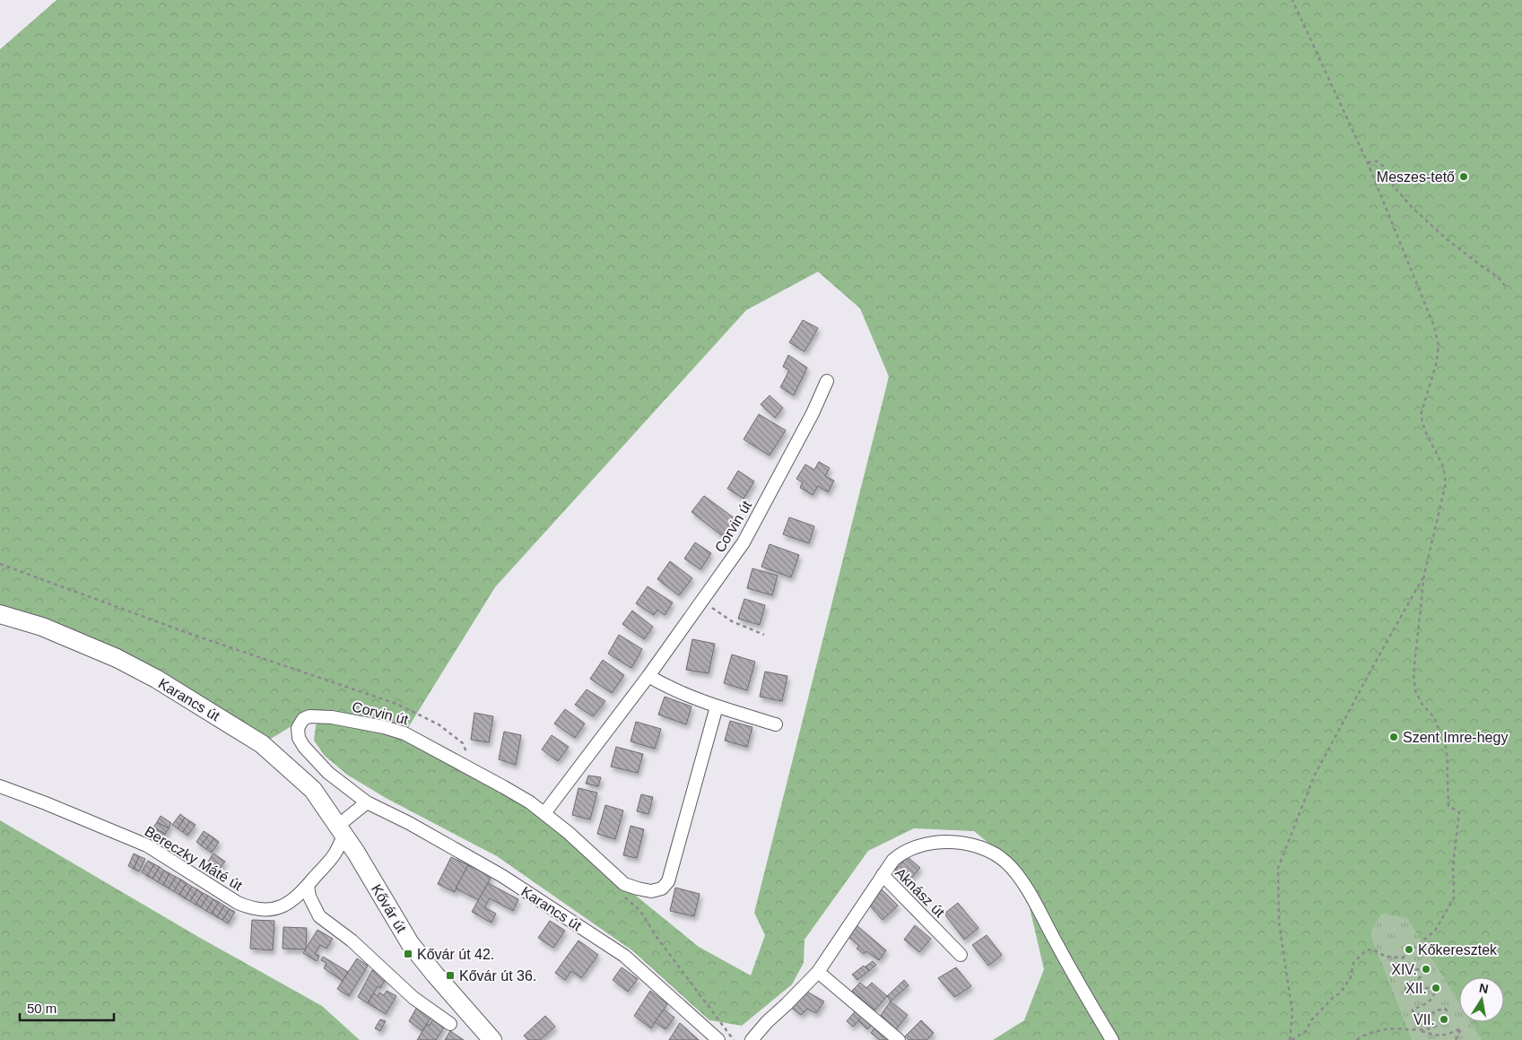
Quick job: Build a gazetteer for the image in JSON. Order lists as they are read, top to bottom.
{
  "streets": {
    "main road": ["Karancs út", "Kővár út"],
    "street": ["Corvin út", "Bereczky Máté út", "Aknász út"]
  },
  "crossings": [
    ["Corvin út", "Karancs út"],
    ["Karancs út", "Bereczky Máté út"],
    ["Karancs út", "Kővár út"],
    ["Bereczky Máté út", "Kővár út"]
  ],
  "places": {
    "other": [
      "Meszes-tető",
      "Szent Imre-hegy",
      "Kőkeresztek",
      "XIV.",
      "XII.",
      "VII."
    ],
    "transit": ["Kővár út 42.", "Kővár út 36."]
  },
  "scale_bar": "50 m",
  "north": "top"
}
